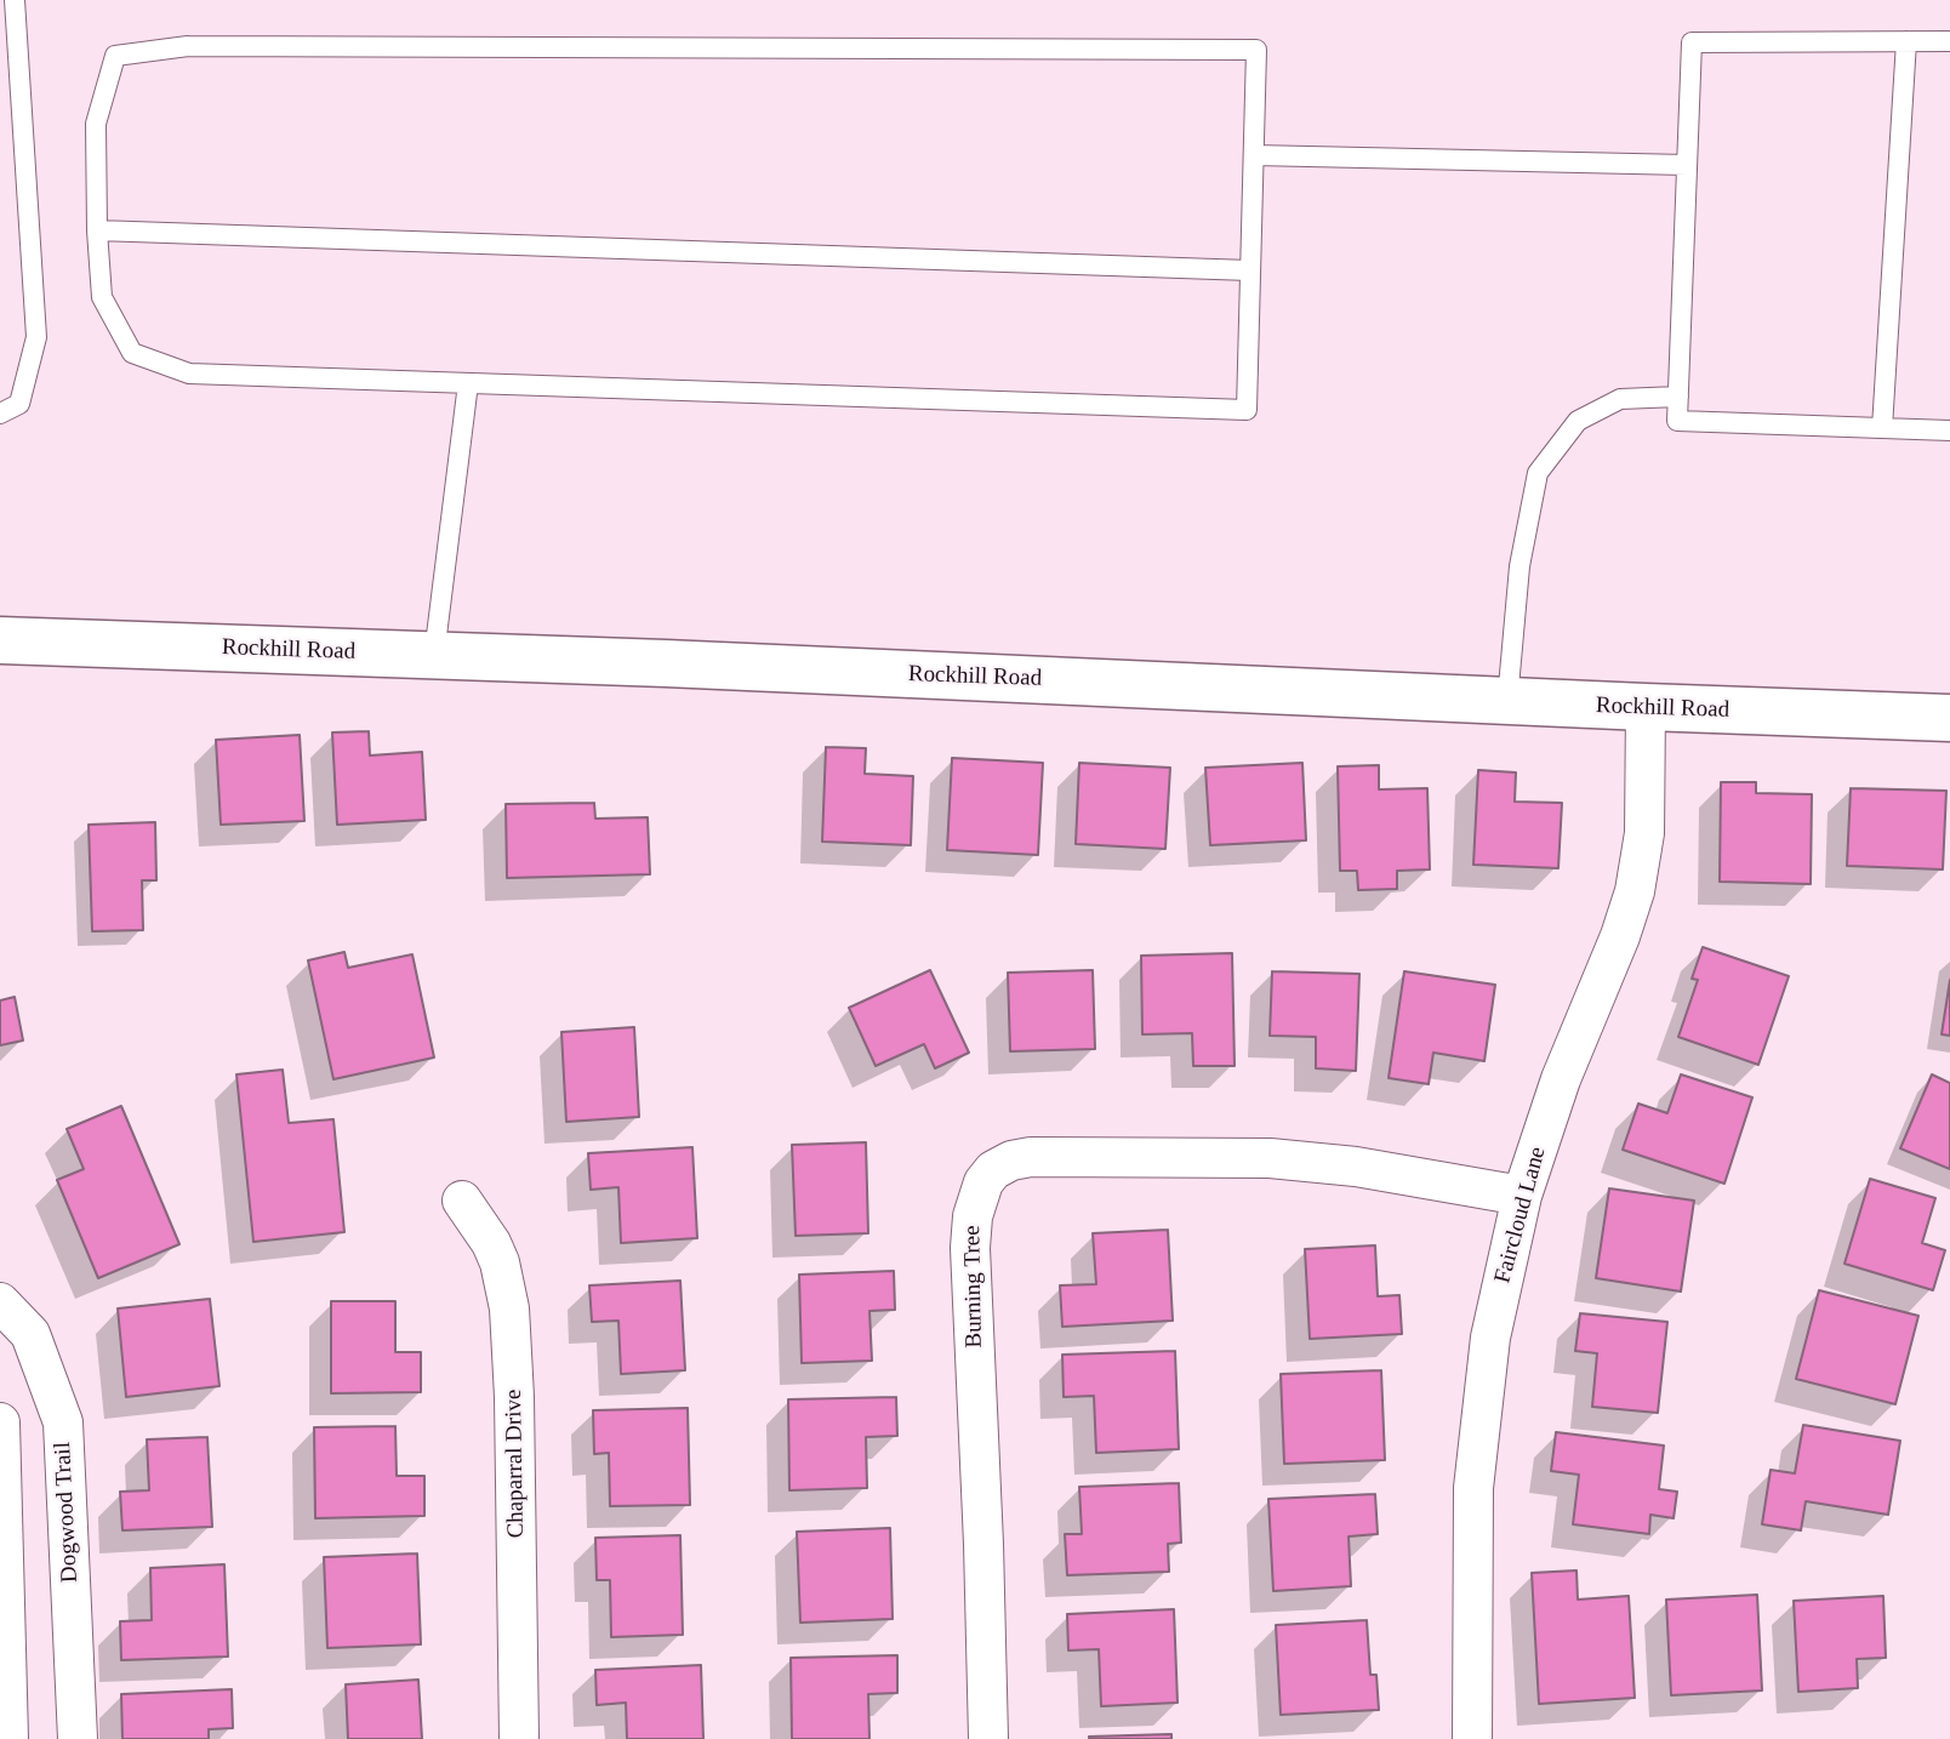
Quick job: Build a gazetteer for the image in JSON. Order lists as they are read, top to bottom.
{
  "streets": {
    "street": [
      "Rockhill Road",
      "Faircloud Lane",
      "Burning Tree",
      "Chaparral Drive",
      "Dogwood Trail"
    ]
  },
  "crossings": [
    ["Rockhill Road", "Faircloud Lane"],
    ["Faircloud Lane", "Burning Tree"]
  ]
}
